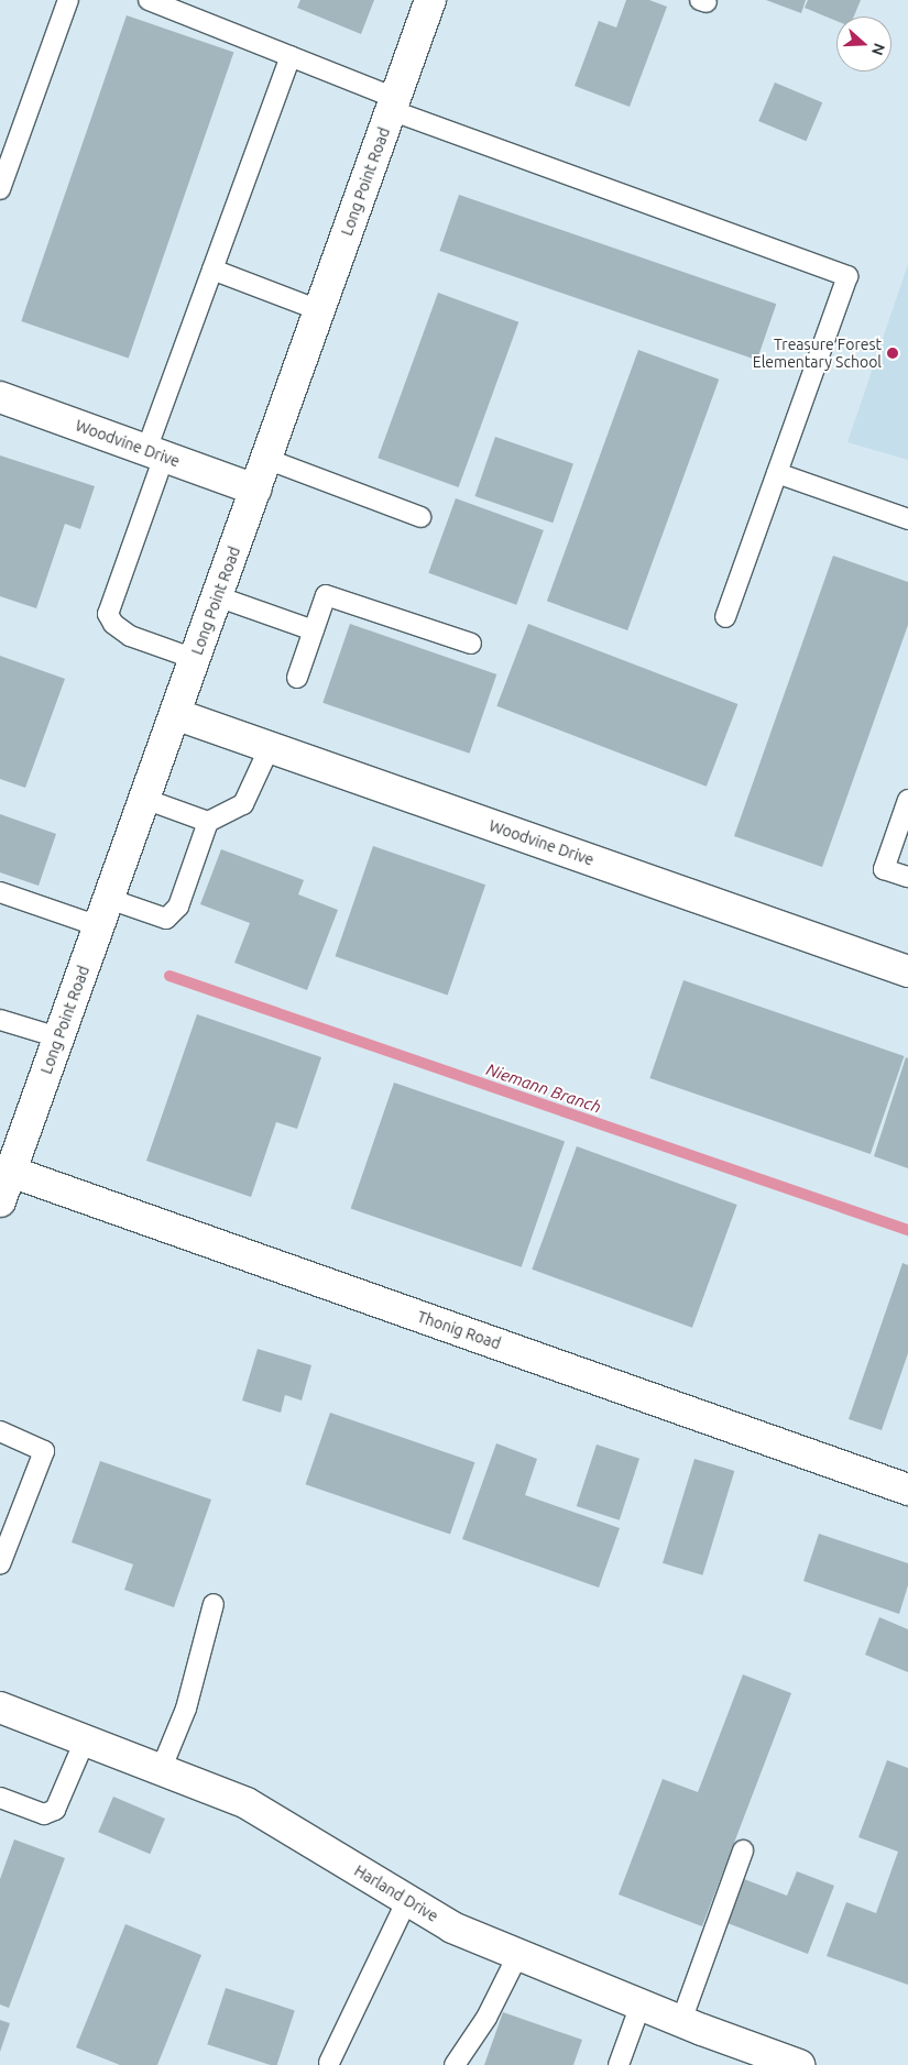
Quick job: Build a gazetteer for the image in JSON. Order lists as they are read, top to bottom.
{
  "streets": {
    "street": [
      "Long Point Road",
      "Woodvine Drive",
      "Thonig Road",
      "Harland Drive"
    ]
  },
  "crossings": [
    ["Long Point Road", "Woodvine Drive"],
    ["Long Point Road", "Thonig Road"]
  ],
  "water": ["Niemann Branch"],
  "places": ["Treasure Forest Elementary School"],
  "north": "right"
}
